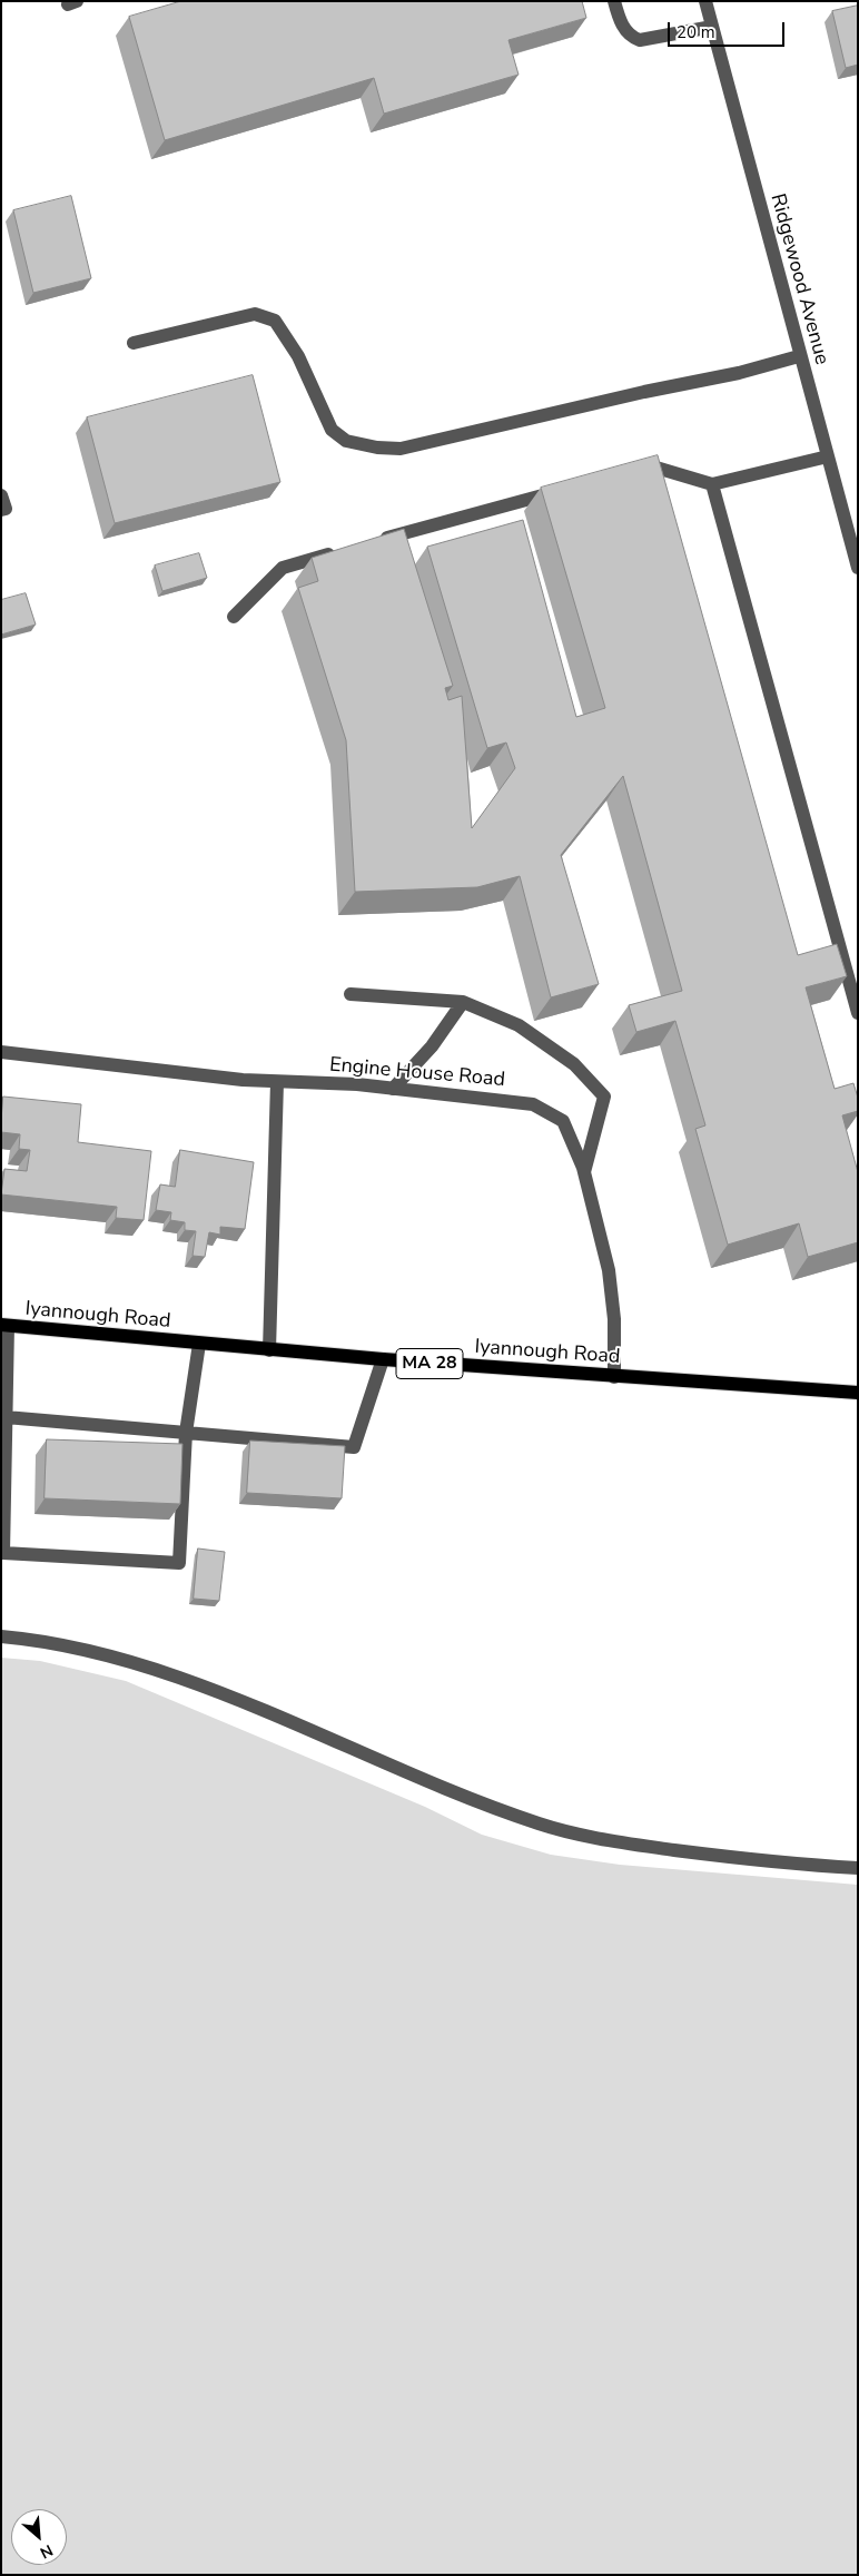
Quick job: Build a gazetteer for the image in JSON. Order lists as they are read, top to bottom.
{
  "streets": {
    "main road": ["Iyannough Road", "MA 28"],
    "street": ["Ridgewood Avenue", "Engine House Road"]
  },
  "crossings": [
    ["Engine House Road", "Iyannough Road"]
  ],
  "scale_bar": "20 m",
  "north": "bottom right"
}
